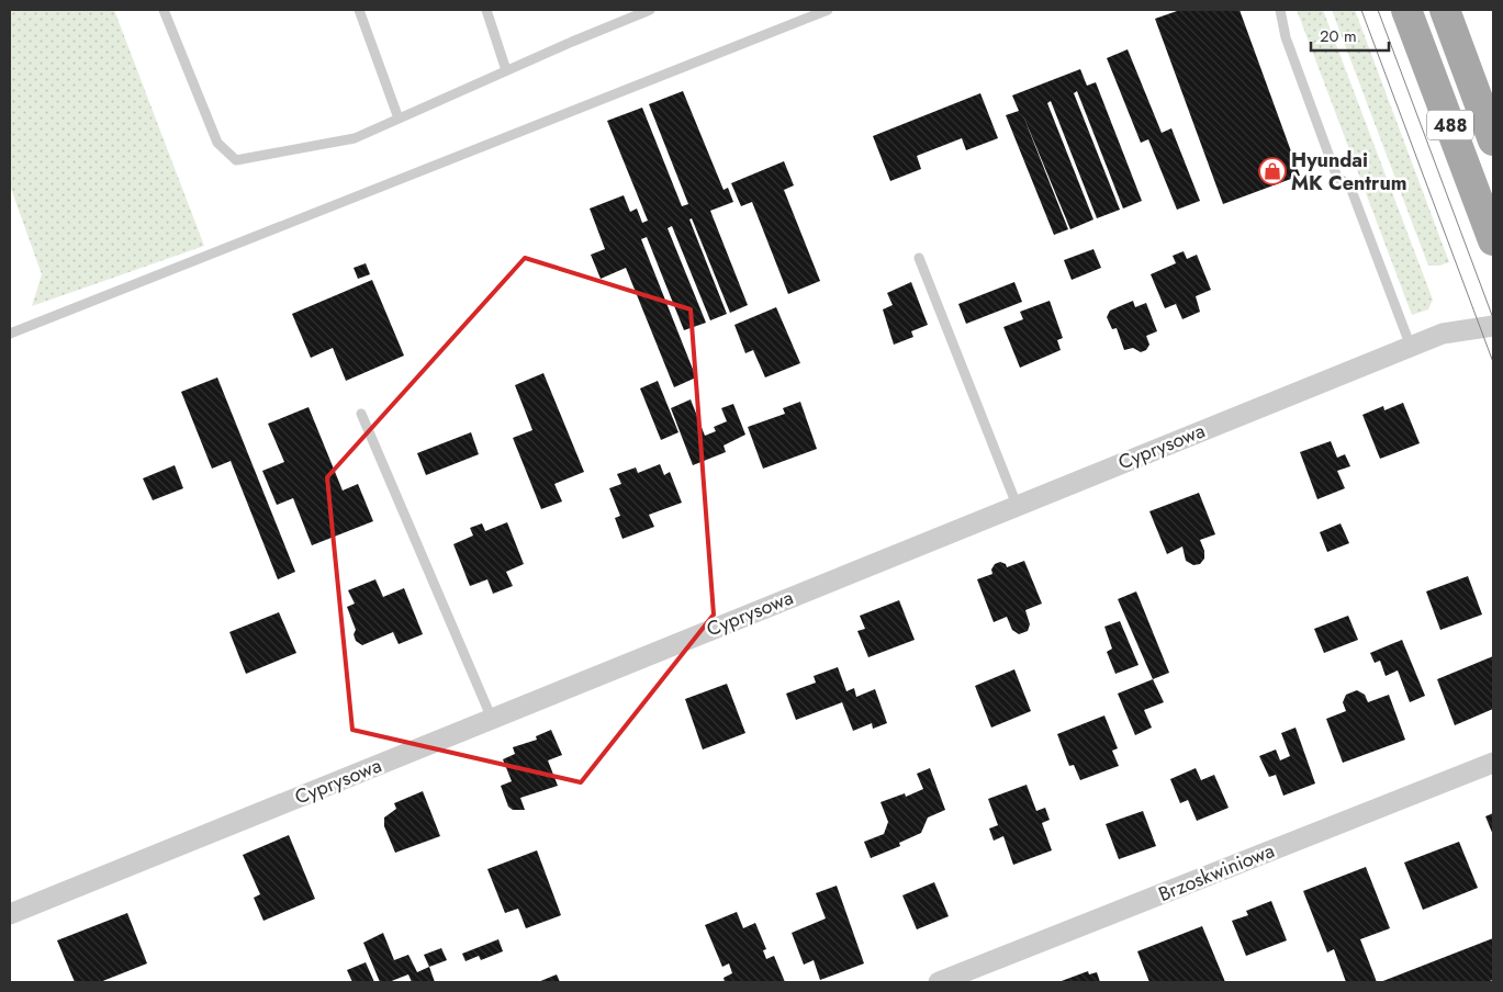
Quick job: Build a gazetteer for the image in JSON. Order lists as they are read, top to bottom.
{
  "streets": {
    "main road": ["488"],
    "street": ["Cyprysowa", "Brzoskwiniowa"]
  },
  "places": {
    "shop": ["Hyundai MK Centrum"]
  },
  "scale_bar": "20 m"
}
